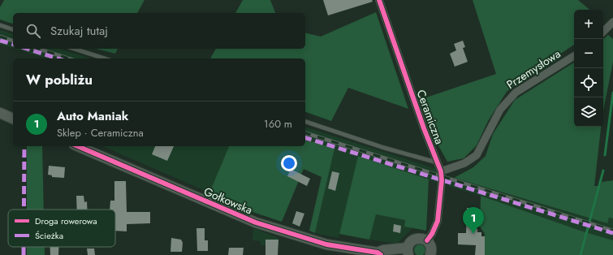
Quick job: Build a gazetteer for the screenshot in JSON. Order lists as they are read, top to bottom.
{
  "streets": {
    "street": ["Przemysłowa", "Ceramiczna", "Gołkowska"]
  },
  "crossings": [
    ["Przemysłowa", "Ceramiczna"]
  ],
  "legend": ["Droga rowerowa", "Ścieżka"],
  "page": {
    "map_buttons": ["+", "−"],
    "search": "Szukaj tutaj",
    "heading": "W pobliżu",
    "list": [
      {
        "mark": "1",
        "name": "Auto Maniak",
        "note": "Sklep · Ceramiczna",
        "value": "160 m"
      }
    ],
    "pins": "1"
  }
}
